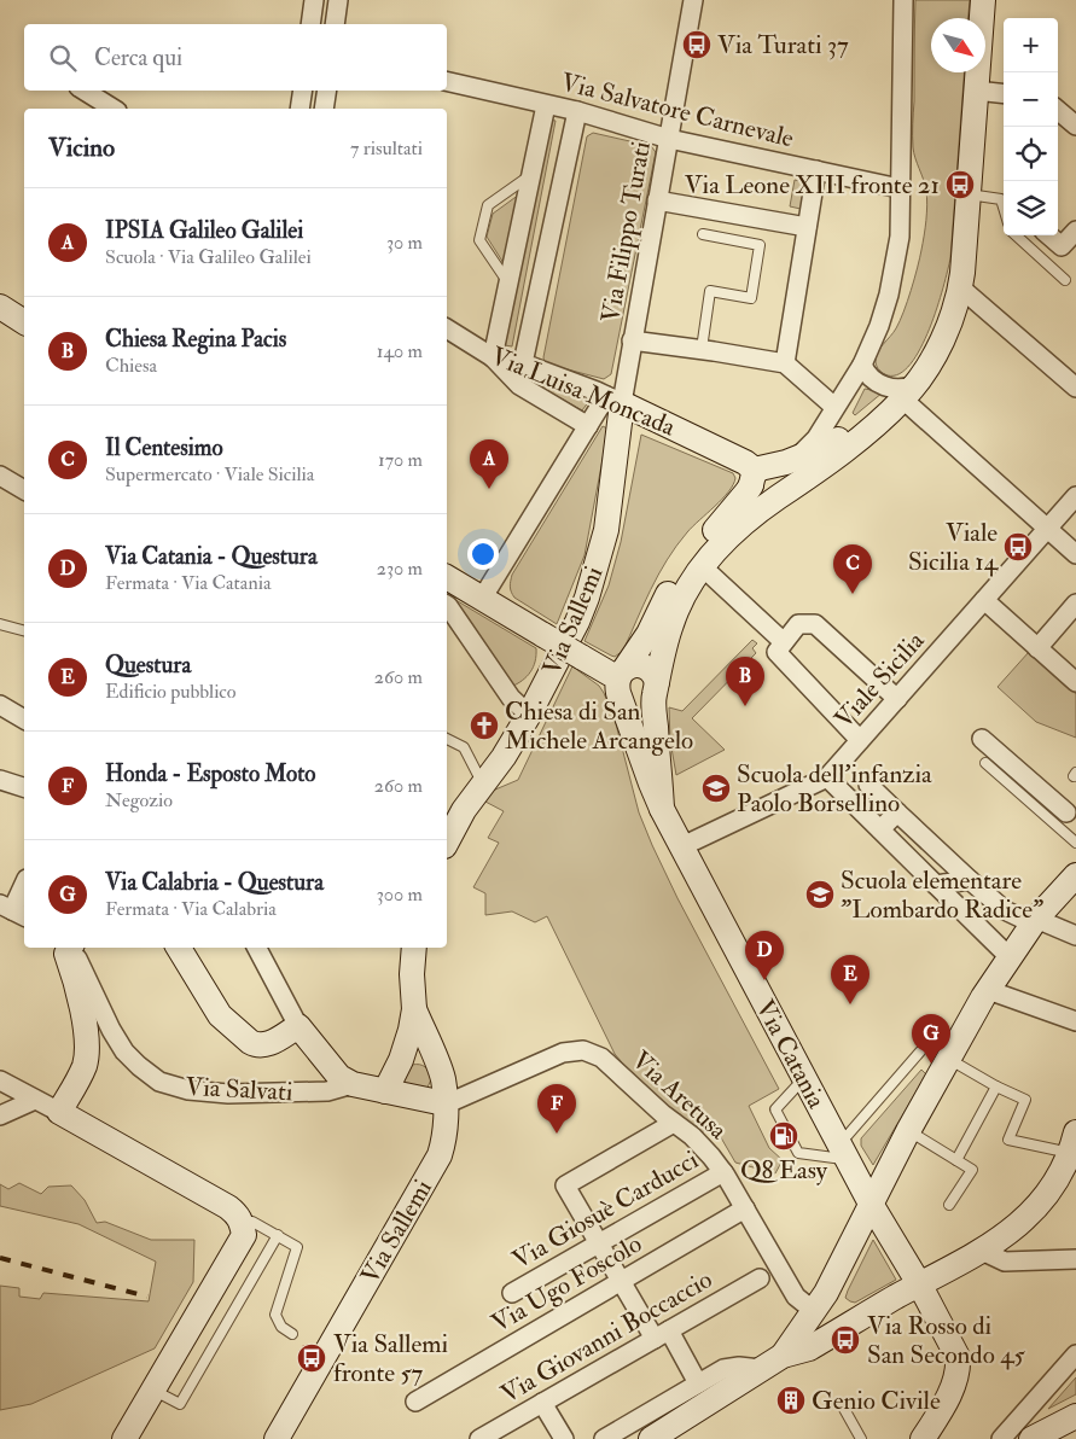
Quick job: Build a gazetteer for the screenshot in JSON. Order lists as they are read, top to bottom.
{
  "streets": {
    "street": [
      "Via Salvatore Carnevale",
      "Via Filippo Turati",
      "Via Luisa Moncada",
      "Via Sallemi",
      "Viale Sicilia",
      "Via Catania",
      "Via Salvati",
      "Via Aretusa",
      "Via Giosuè Carducci",
      "Via Ugo Foscolo",
      "Via Giovanni Boccaccio"
    ]
  },
  "crossings": [
    ["Via Salvatore Carnevale", "Via Filippo Turati"],
    ["Via Filippo Turati", "Via Luisa Moncada"],
    ["Via Filippo Turati", "Via Sallemi"],
    ["Via Luisa Moncada", "Via Sallemi"],
    ["Via Sallemi", "Via Salvati"],
    ["Via Sallemi", "Via Aretusa"],
    ["Viale Sicilia", "Via Catania"],
    ["Via Salvati", "Via Aretusa"],
    ["Via Aretusa", "Via Giosuè Carducci"],
    ["Via Aretusa", "Via Ugo Foscolo"]
  ],
  "places": {
    "bus stop": [
      "Via Turati 37",
      "Via Leone XIII fronte 21",
      "Viale Sicilia 14",
      "Via Rosso di San Secondo 45",
      "Via Sallemi fronte 57"
    ],
    "church": ["Chiesa di San Michele Arcangelo"],
    "school or university": ["Scuola dell'infanzia Paolo Borsellino", "Scuola elementare \"Lombardo Radice\""],
    "fuel station": ["Q8 Easy"],
    "building": ["Genio Civile"]
  },
  "north": "bottom right",
  "page": {
    "map_buttons": ["+", "−"],
    "search": "Cerca qui",
    "heading": ["Vicino", "7 risultati"],
    "list": [
      {
        "mark": "A",
        "name": "IPSIA Galileo Galilei",
        "note": "Scuola · Via Galileo Galilei",
        "value": "30 m"
      },
      {
        "mark": "B",
        "name": "Chiesa Regina Pacis",
        "note": "Chiesa",
        "value": "140 m"
      },
      {
        "mark": "C",
        "name": "Il Centesimo",
        "note": "Supermercato · Viale Sicilia",
        "value": "170 m"
      },
      {
        "mark": "D",
        "name": "Via Catania - Questura",
        "note": "Fermata · Via Catania",
        "value": "230 m"
      },
      {
        "mark": "E",
        "name": "Questura",
        "note": "Edificio pubblico",
        "value": "260 m"
      },
      {
        "mark": "F",
        "name": "Honda - Esposto Moto",
        "note": "Negozio",
        "value": "260 m"
      },
      {
        "mark": "G",
        "name": "Via Calabria - Questura",
        "note": "Fermata · Via Calabria",
        "value": "300 m"
      }
    ],
    "pins": [
      "A",
      "C",
      "B",
      "D",
      "E",
      "G",
      "F"
    ]
  }
}
